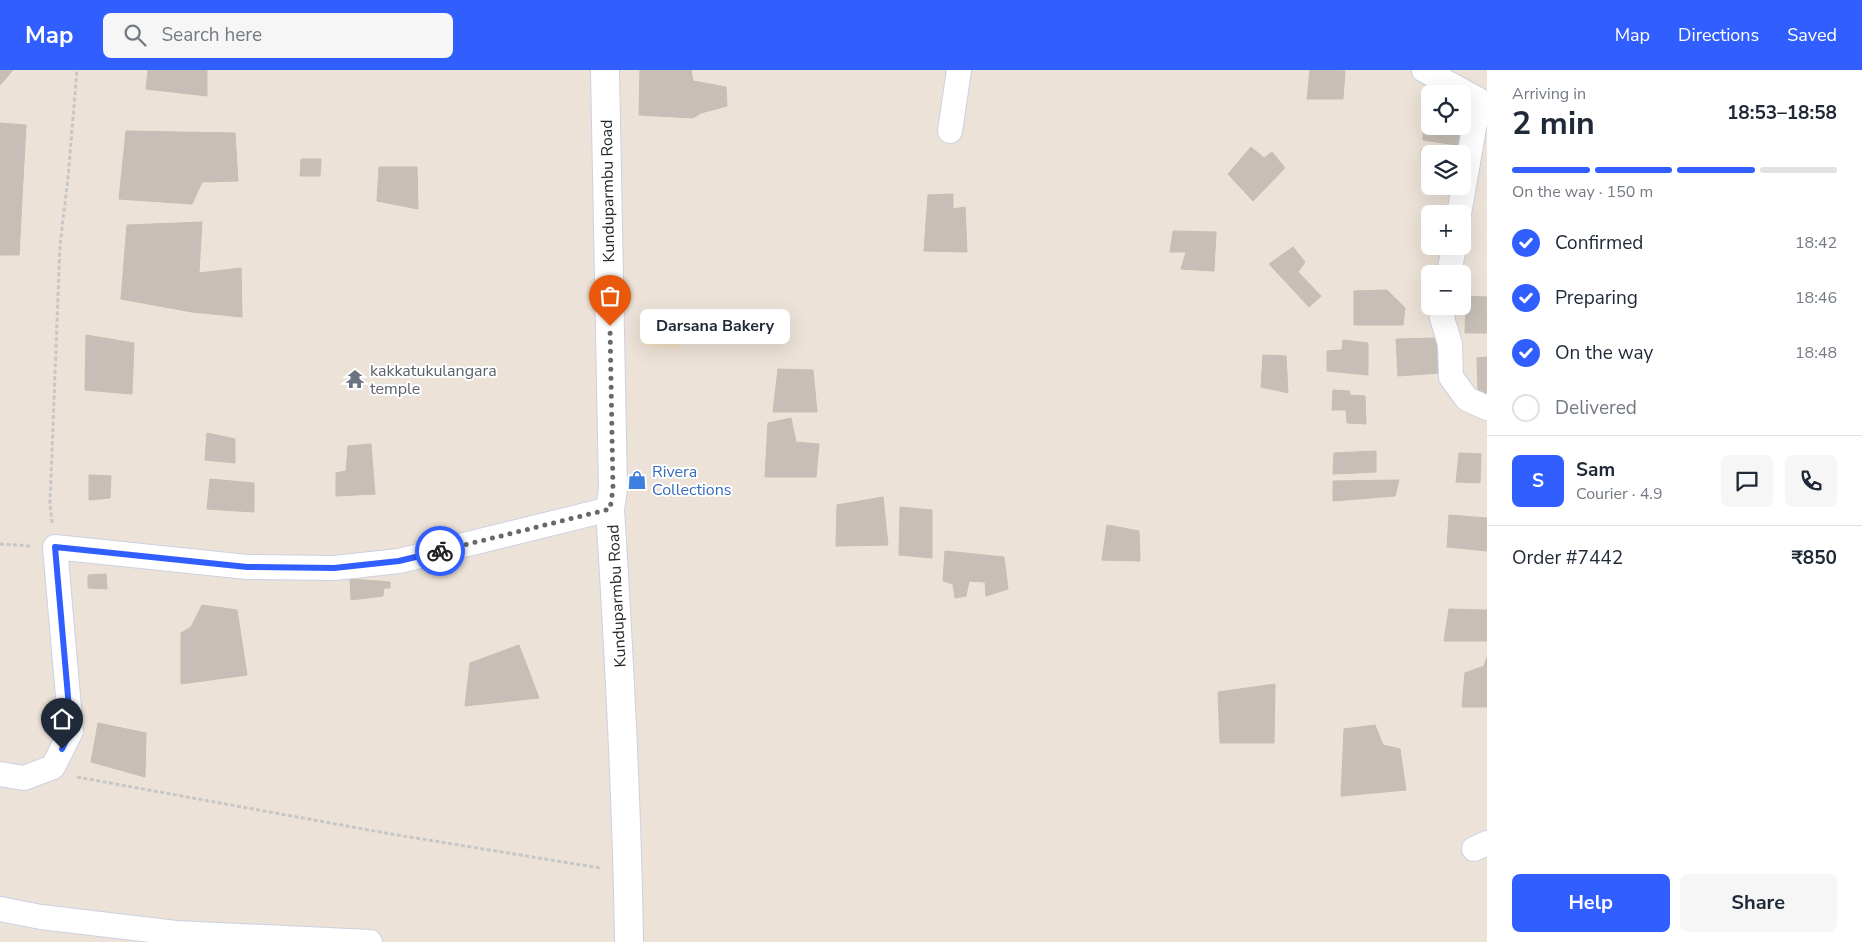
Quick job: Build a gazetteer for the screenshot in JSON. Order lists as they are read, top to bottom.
{
  "streets": {
    "main road": ["Kunduparmbu Road"]
  },
  "places": {
    "other": ["Darsana Bakery"],
    "temple": ["kakkatukulangara temple"],
    "shop": ["Rivera Collections"]
  },
  "page": {
    "header": "Map",
    "search": "Search here",
    "nav": ["Map", "Directions", "Saved"],
    "heading": ["2 min", "Arriving in", "18:53–18:58"],
    "panel": [
      "Sam",
      "Courier · 4.9",
      "Order #7442",
      "₹850"
    ],
    "map_buttons": ["+", "−"],
    "bar": "On the way · 150 m",
    "list": [
      ["Confirmed", "18:42"],
      ["Preparing", "18:46"],
      ["On the way", "18:48"],
      "Delivered"
    ],
    "bubble": "Darsana Bakery",
    "round": "S",
    "buttons": ["Help", "Share"]
  }
}
